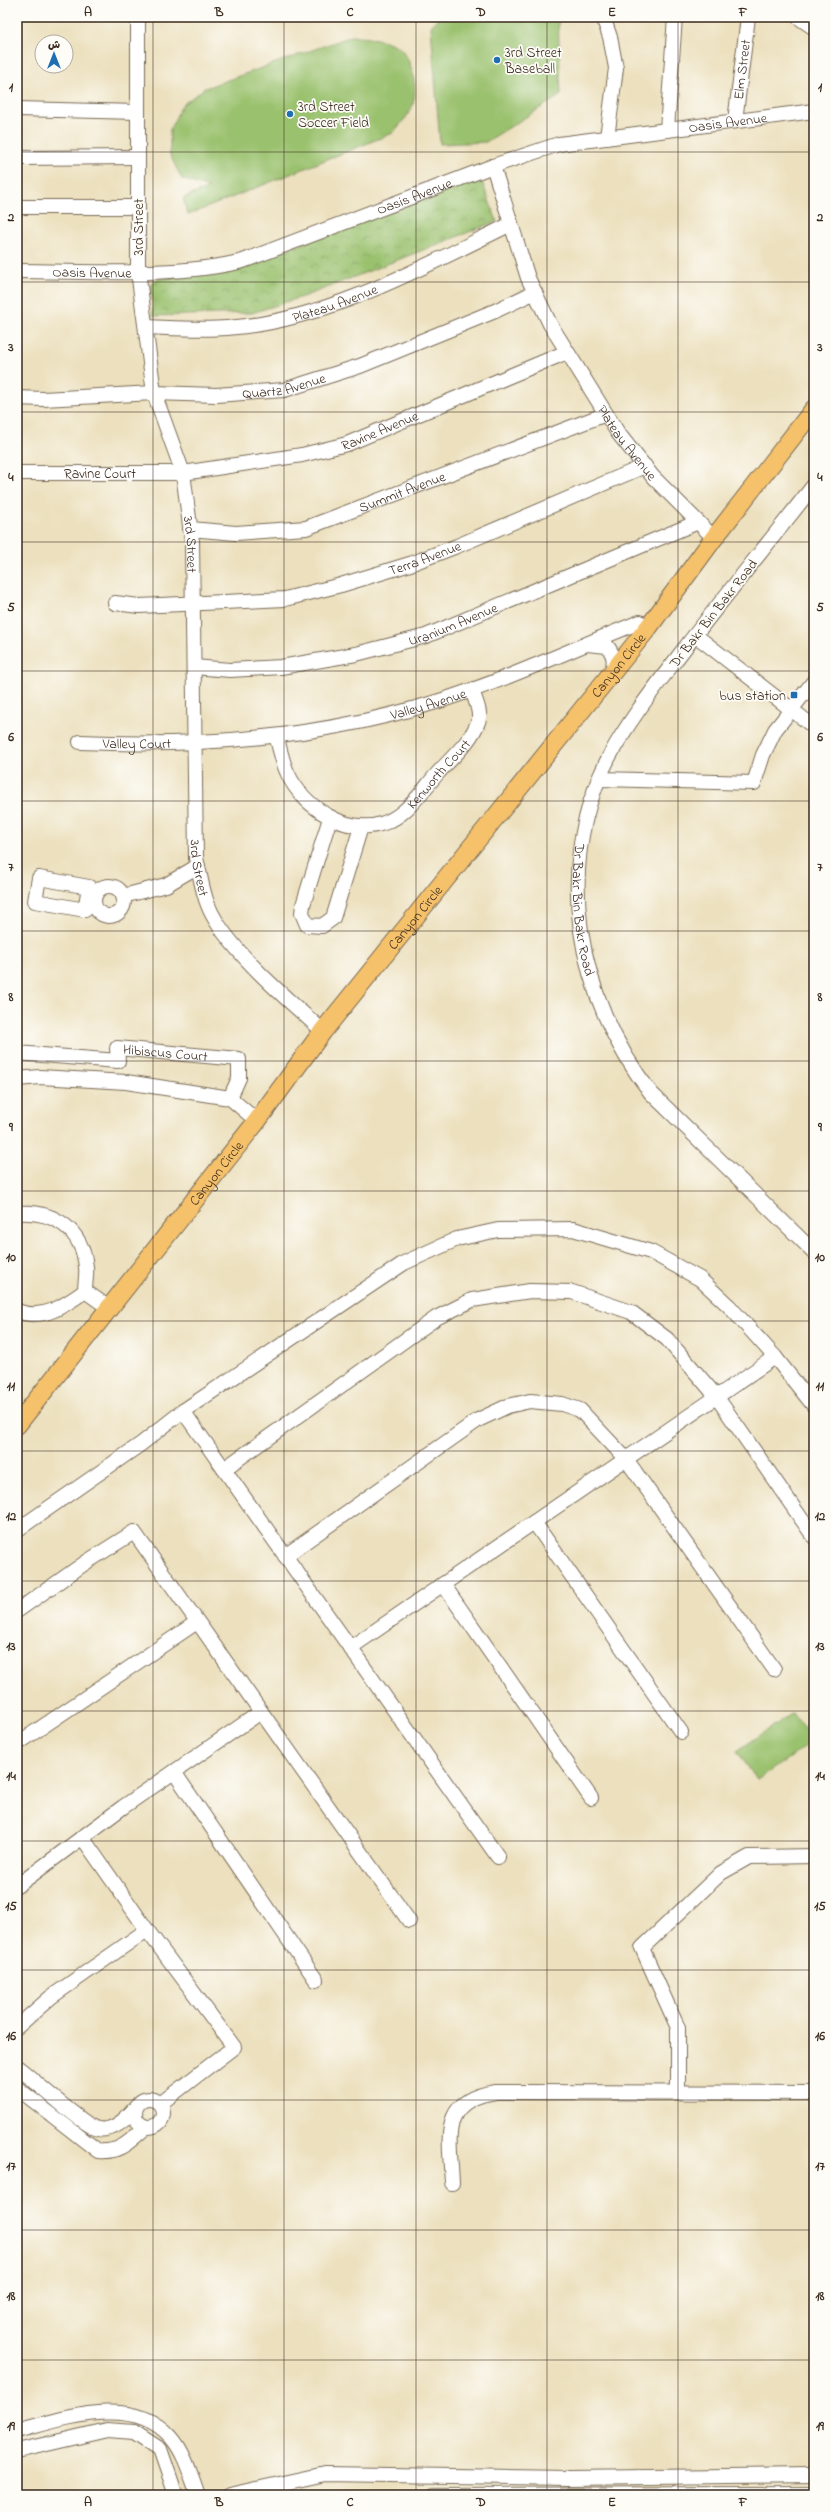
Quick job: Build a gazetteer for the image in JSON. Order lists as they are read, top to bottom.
{
  "streets": {
    "main road": ["Canyon Circle"],
    "street": [
      "Elm Street",
      "Oasis Avenue",
      "3rd Street",
      "Plateau Avenue",
      "Quartz Avenue",
      "Ravine Avenue",
      "Ravine Court",
      "Summit Avenue",
      "Terra Avenue",
      "Dr Bakr Bin Bakr Road",
      "Uranium Avenue",
      "Valley Avenue",
      "Valley Court",
      "Kenworth Court",
      "Hibiscus Court"
    ]
  },
  "crossings": [
    ["Elm Street", "Oasis Avenue"],
    ["Oasis Avenue", "3rd Street"],
    ["Oasis Avenue", "Plateau Avenue"],
    ["3rd Street", "Plateau Avenue"],
    ["3rd Street", "Quartz Avenue"],
    ["3rd Street", "Ravine Avenue"],
    ["3rd Street", "Ravine Court"],
    ["3rd Street", "Summit Avenue"],
    ["3rd Street", "Terra Avenue"],
    ["3rd Street", "Uranium Avenue"],
    ["3rd Street", "Canyon Circle"],
    ["3rd Street", "Valley Avenue"],
    ["3rd Street", "Valley Court"],
    ["Plateau Avenue", "Quartz Avenue"],
    ["Plateau Avenue", "Ravine Avenue"],
    ["Plateau Avenue", "Summit Avenue"],
    ["Plateau Avenue", "Terra Avenue"],
    ["Plateau Avenue", "Uranium Avenue"],
    ["Plateau Avenue", "Canyon Circle"],
    ["Ravine Avenue", "Ravine Court"],
    ["Canyon Circle", "Valley Avenue"],
    ["Valley Avenue", "Valley Court"],
    ["Valley Avenue", "Kenworth Court"]
  ],
  "places": {
    "other": ["3rd Street Baseball", "3rd Street Soccer Field"],
    "transit": ["bus station"]
  },
  "north": "top",
  "grid": {
    "columns": [
      "A",
      "B",
      "C",
      "D",
      "E",
      "F"
    ],
    "rows": [
      "1",
      "2",
      "3",
      "4",
      "5",
      "6",
      "7",
      "8",
      "9",
      "10",
      "11",
      "12",
      "13",
      "14",
      "15",
      "16",
      "17",
      "18",
      "19"
    ]
  }
}
